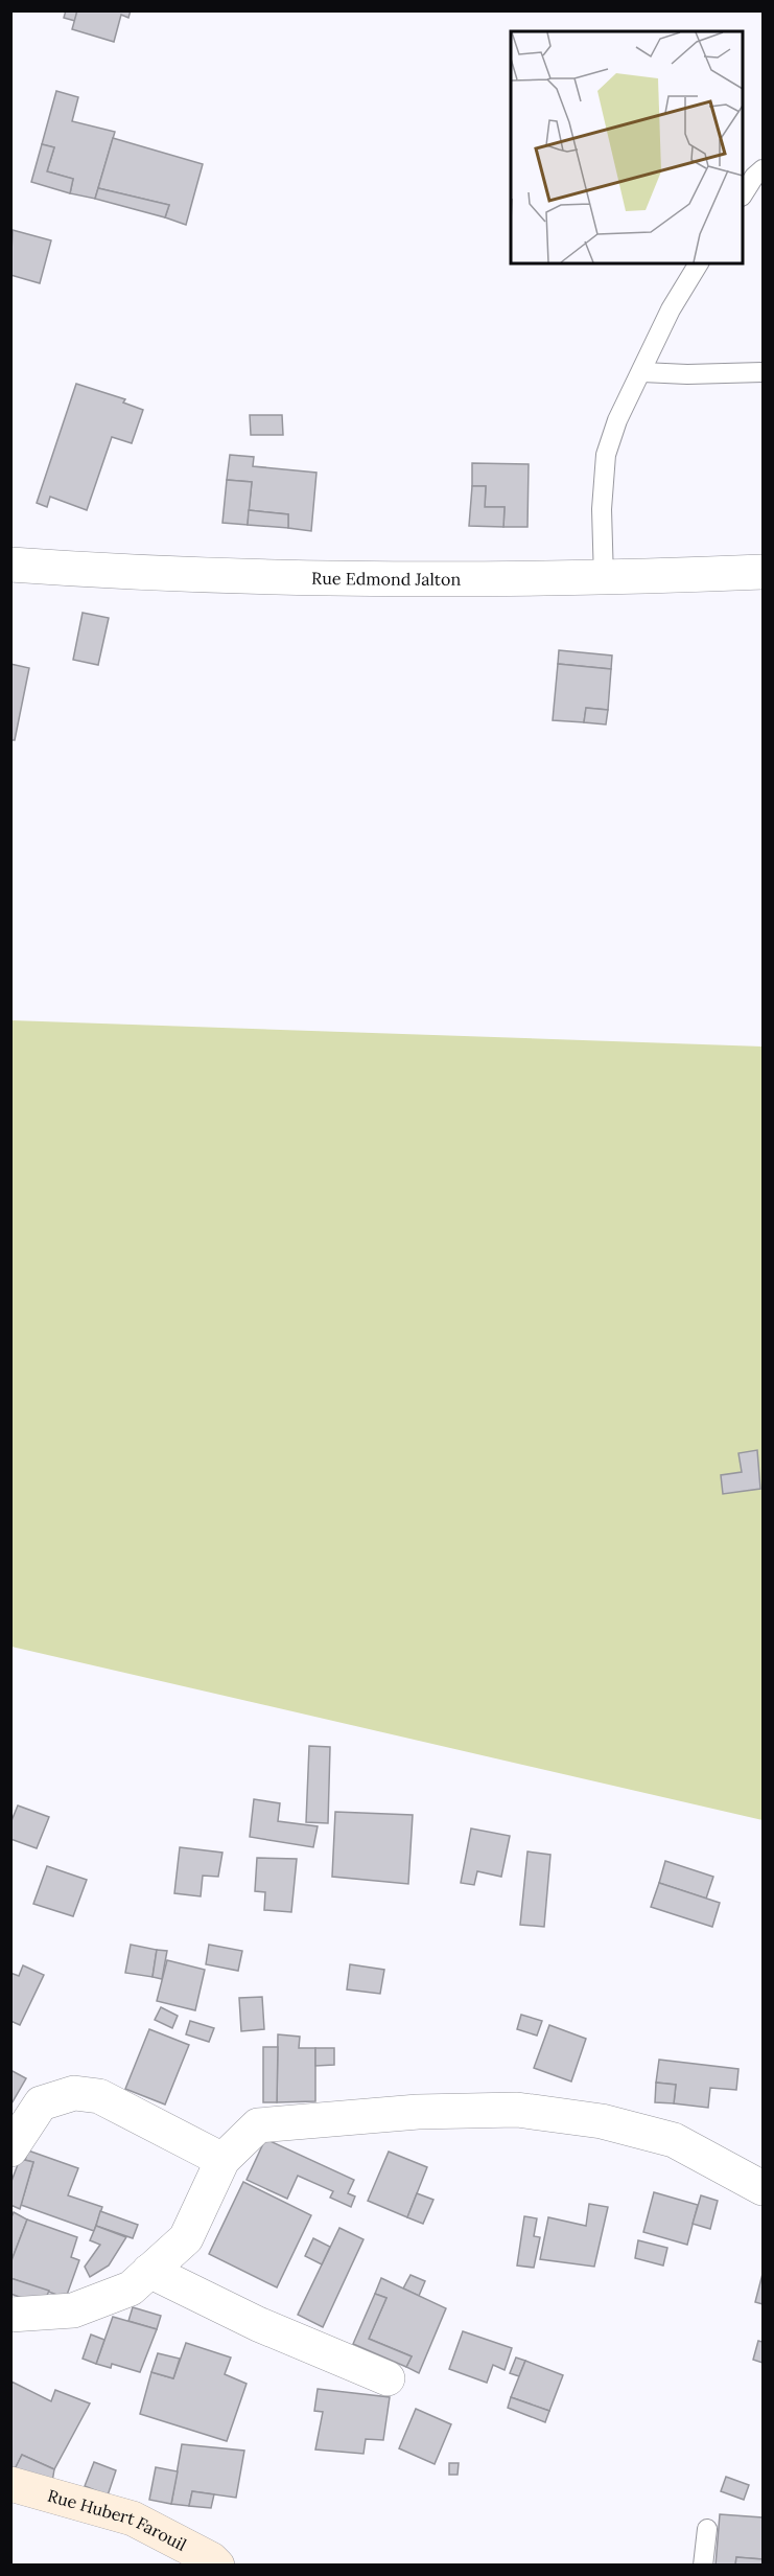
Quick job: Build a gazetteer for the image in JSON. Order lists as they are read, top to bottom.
{
  "streets": {
    "street": ["Rue Edmond Jalton", "Rue Hubert Farouil"]
  }
}
